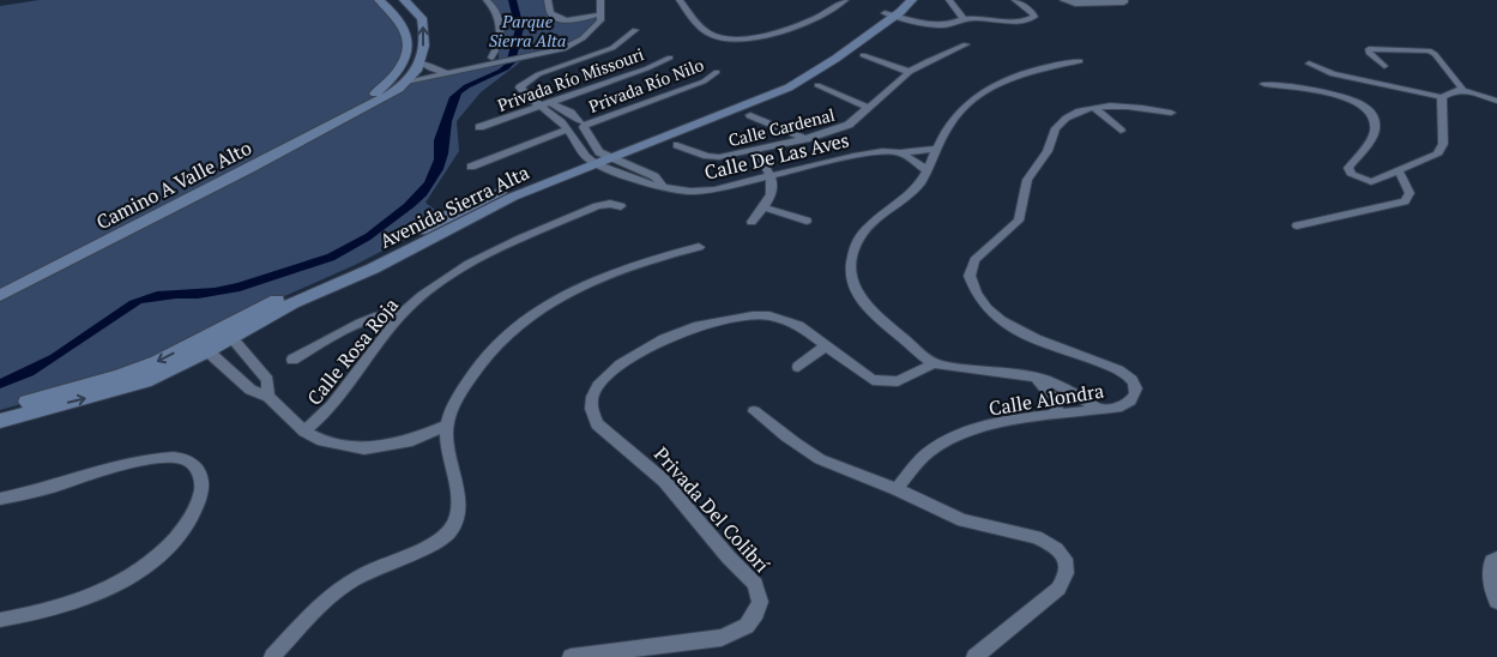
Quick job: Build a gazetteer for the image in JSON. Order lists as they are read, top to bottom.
{
  "streets": {
    "street": [
      "Privada Río Missouri",
      "Privada Río Nilo",
      "Calle Cardenal",
      "Calle De Las Aves",
      "Camino A Valle Alto",
      "Avenida Sierra Alta",
      "Calle Rosa Roja",
      "Calle Alondra",
      "Privada Del Colibrí"
    ]
  },
  "crossings": [
    ["Calle De Las Aves", "Avenida Sierra Alta"]
  ],
  "parks": ["Parque Sierra Alta"]
}
